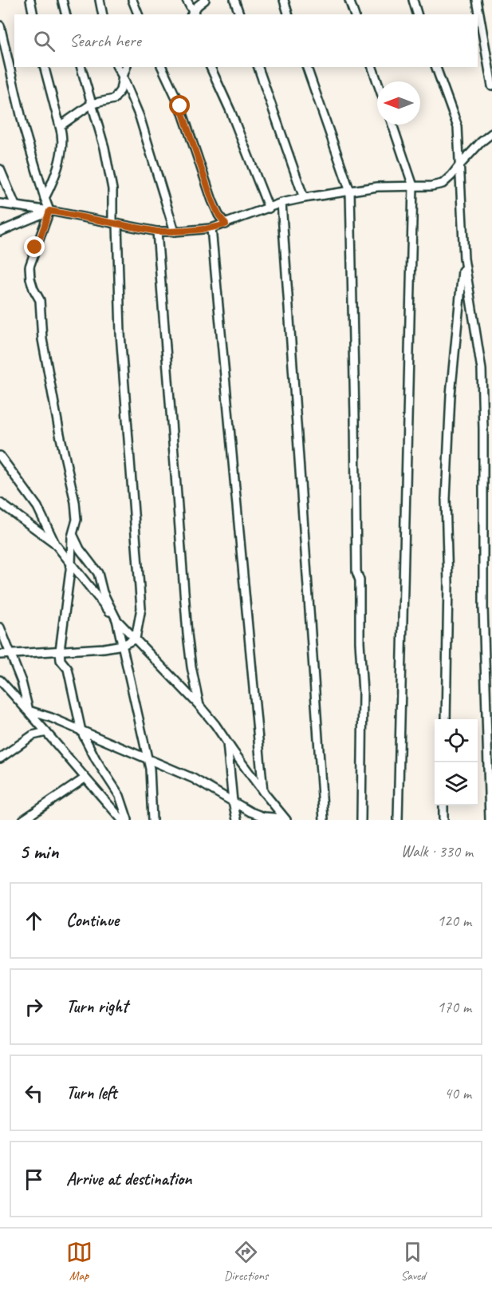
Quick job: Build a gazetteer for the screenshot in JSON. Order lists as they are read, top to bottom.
{
  "north": "left",
  "page": {
    "search": "Search here",
    "heading": ["5 min", "Walk · 330 m"],
    "list": [
      ["Continue", "120 m"],
      ["Turn right", "170 m"],
      ["Turn left", "40 m"],
      "Arrive at destination"
    ],
    "nav": ["Map", "Directions", "Saved"]
  }
}
